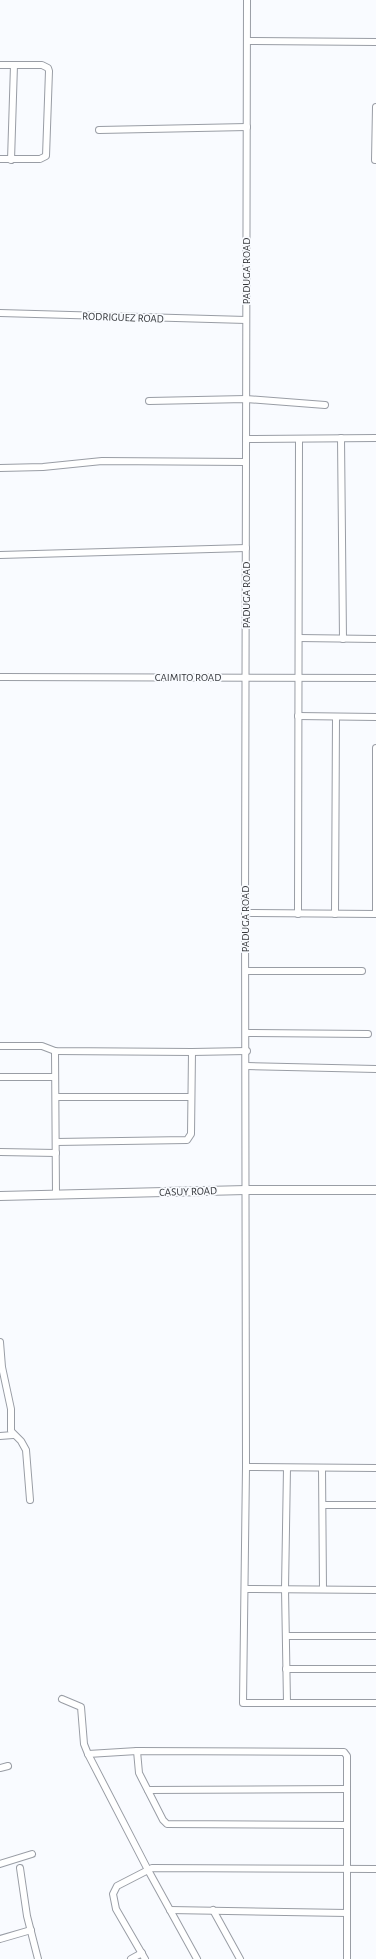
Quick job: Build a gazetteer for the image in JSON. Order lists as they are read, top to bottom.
{
  "streets": {
    "street": [
      "PADUGA ROAD",
      "RODRIGUEZ ROAD",
      "CAIMITO ROAD",
      "CASUY ROAD"
    ]
  },
  "crossings": [
    ["PADUGA ROAD", "RODRIGUEZ ROAD"],
    ["PADUGA ROAD", "CAIMITO ROAD"],
    ["PADUGA ROAD", "CASUY ROAD"]
  ]
}
